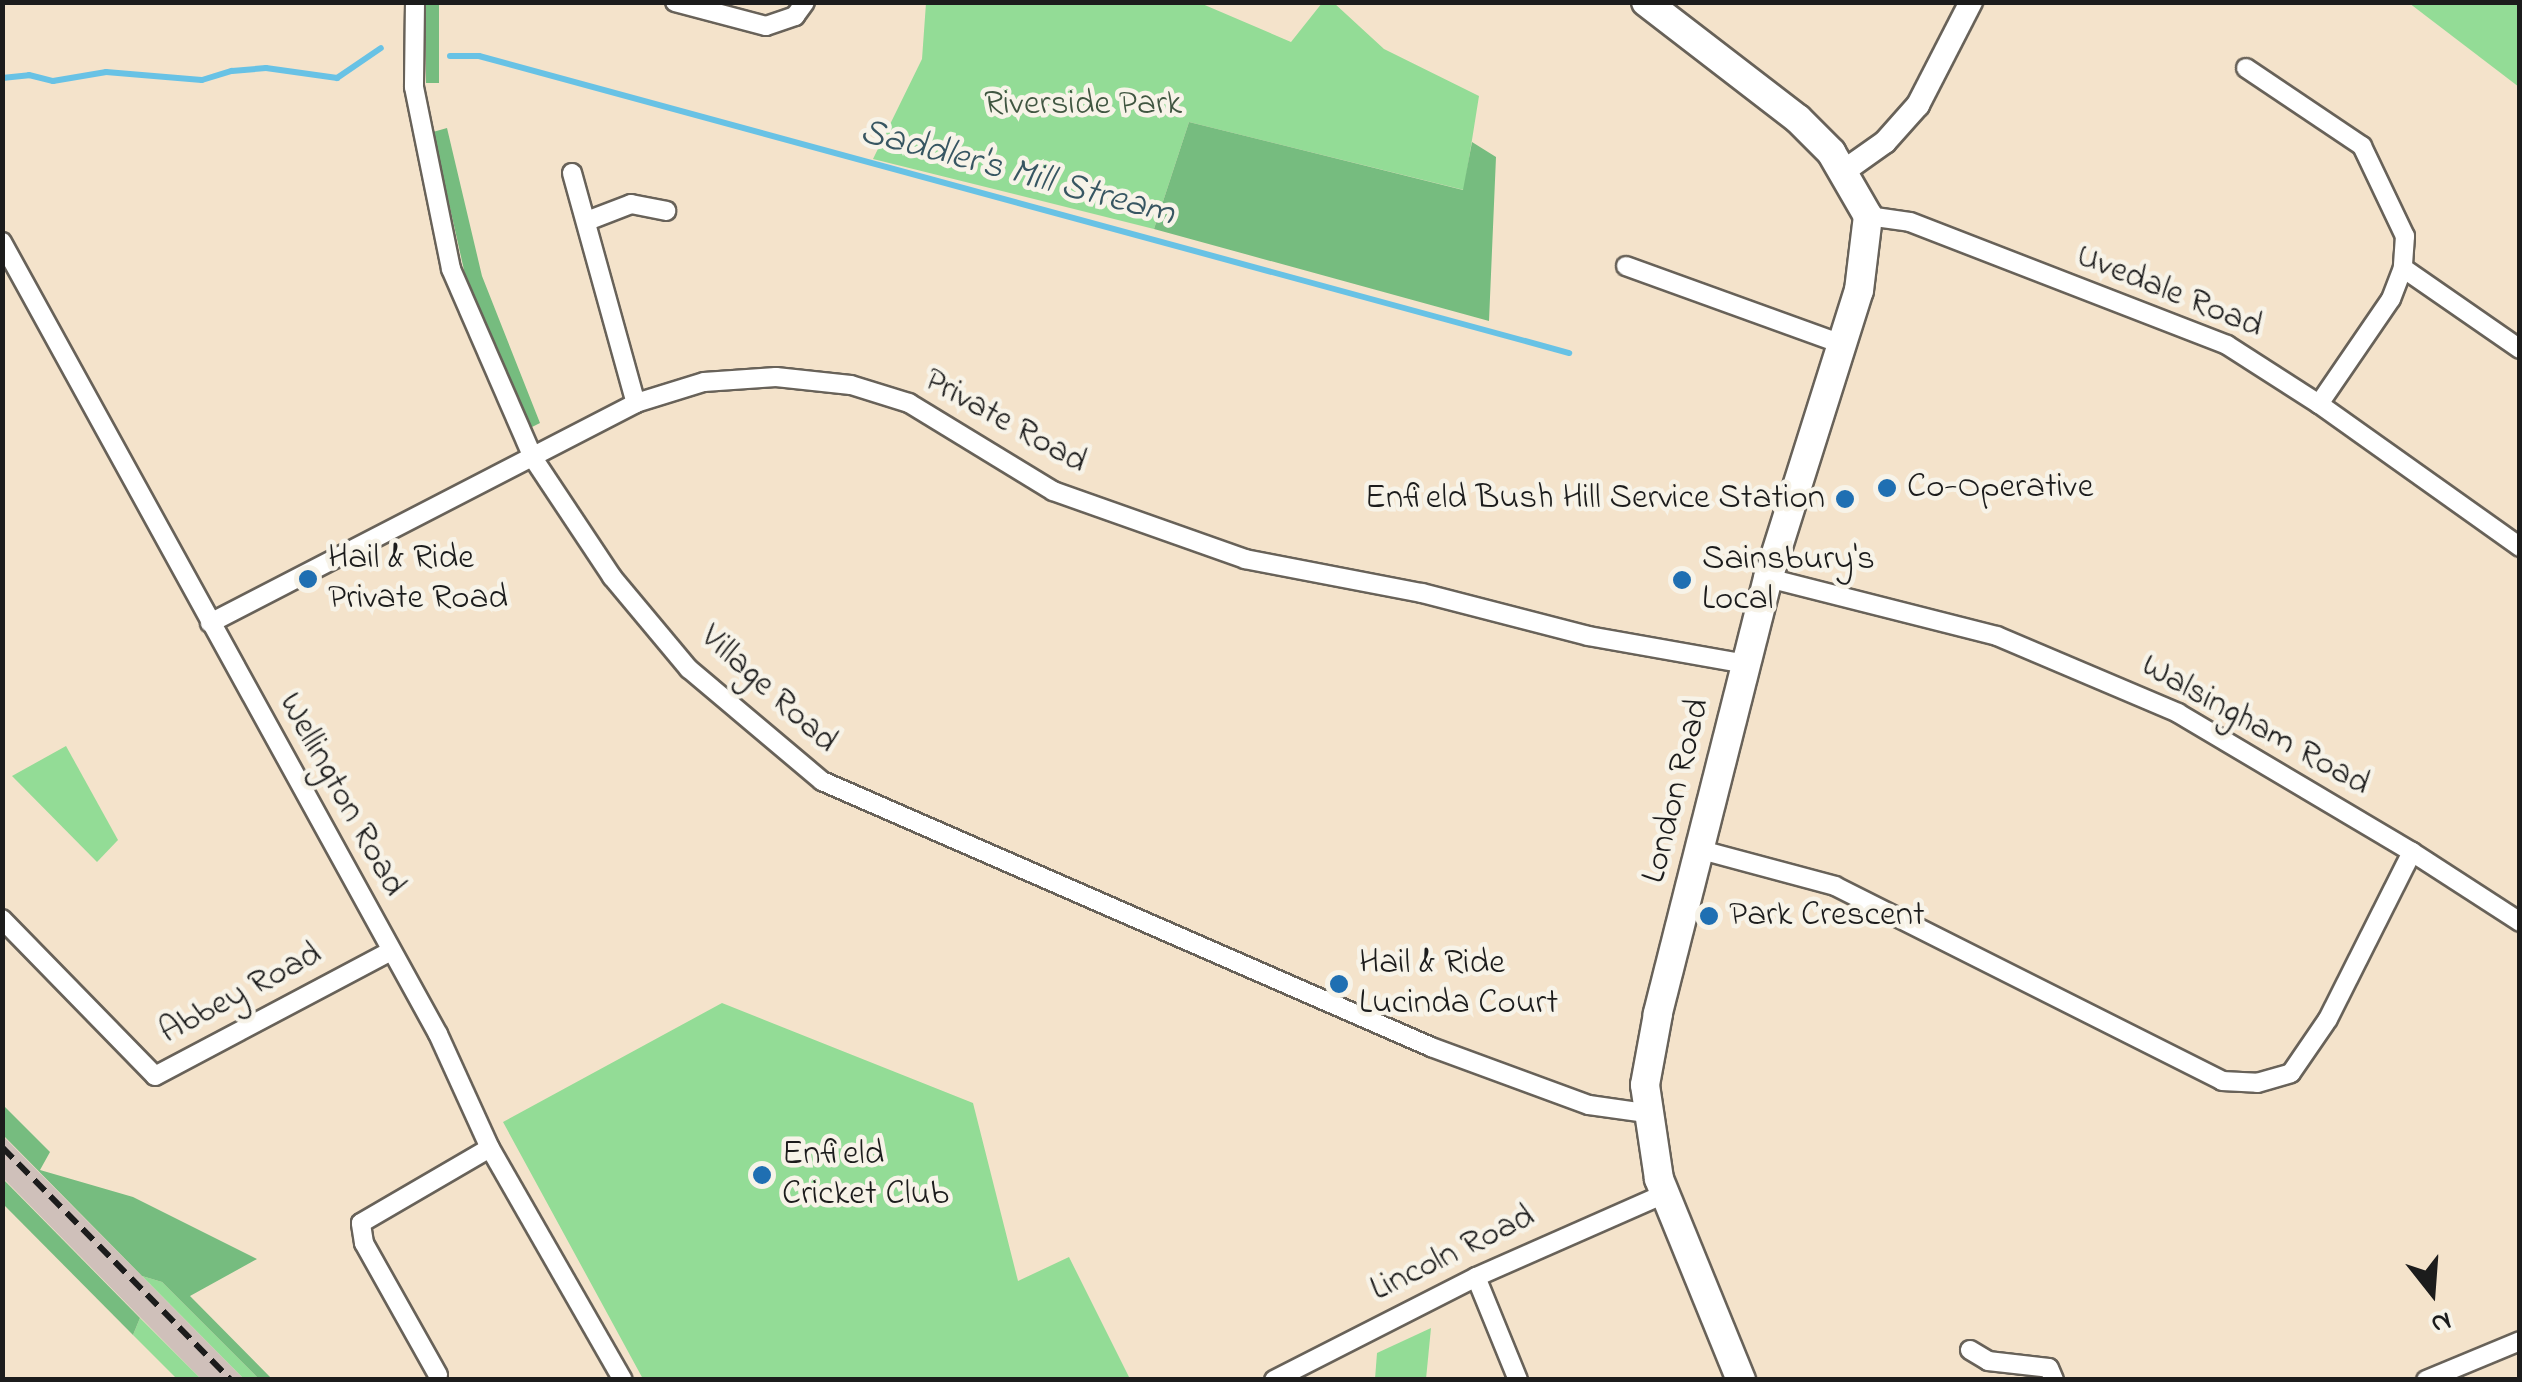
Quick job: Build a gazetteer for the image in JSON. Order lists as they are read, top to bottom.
{
  "streets": {
    "main road": ["London Road"],
    "street": [
      "Uvedale Road",
      "Private Road",
      "Village Road",
      "Walsingham Road",
      "Wellington Road",
      "Abbey Road",
      "Lincoln Road"
    ]
  },
  "crossings": [
    ["Uvedale Road", "London Road"],
    ["Private Road", "Village Road"],
    ["Private Road", "London Road"],
    ["Private Road", "Wellington Road"],
    ["Village Road", "London Road"],
    ["Walsingham Road", "London Road"],
    ["London Road", "Lincoln Road"],
    ["Wellington Road", "Abbey Road"]
  ],
  "water": ["Saddler's Mill Stream"],
  "parks": ["Riverside Park"],
  "places": [
    "Co-Operative",
    "Enfield Bush Hill Service Station",
    "Hail & Ride Private Road",
    "Sainsbury's Local",
    "Park Crescent",
    "Hail & Ride Lucinda Court",
    "Enfield Cricket Club"
  ],
  "north": "bottom"
}
